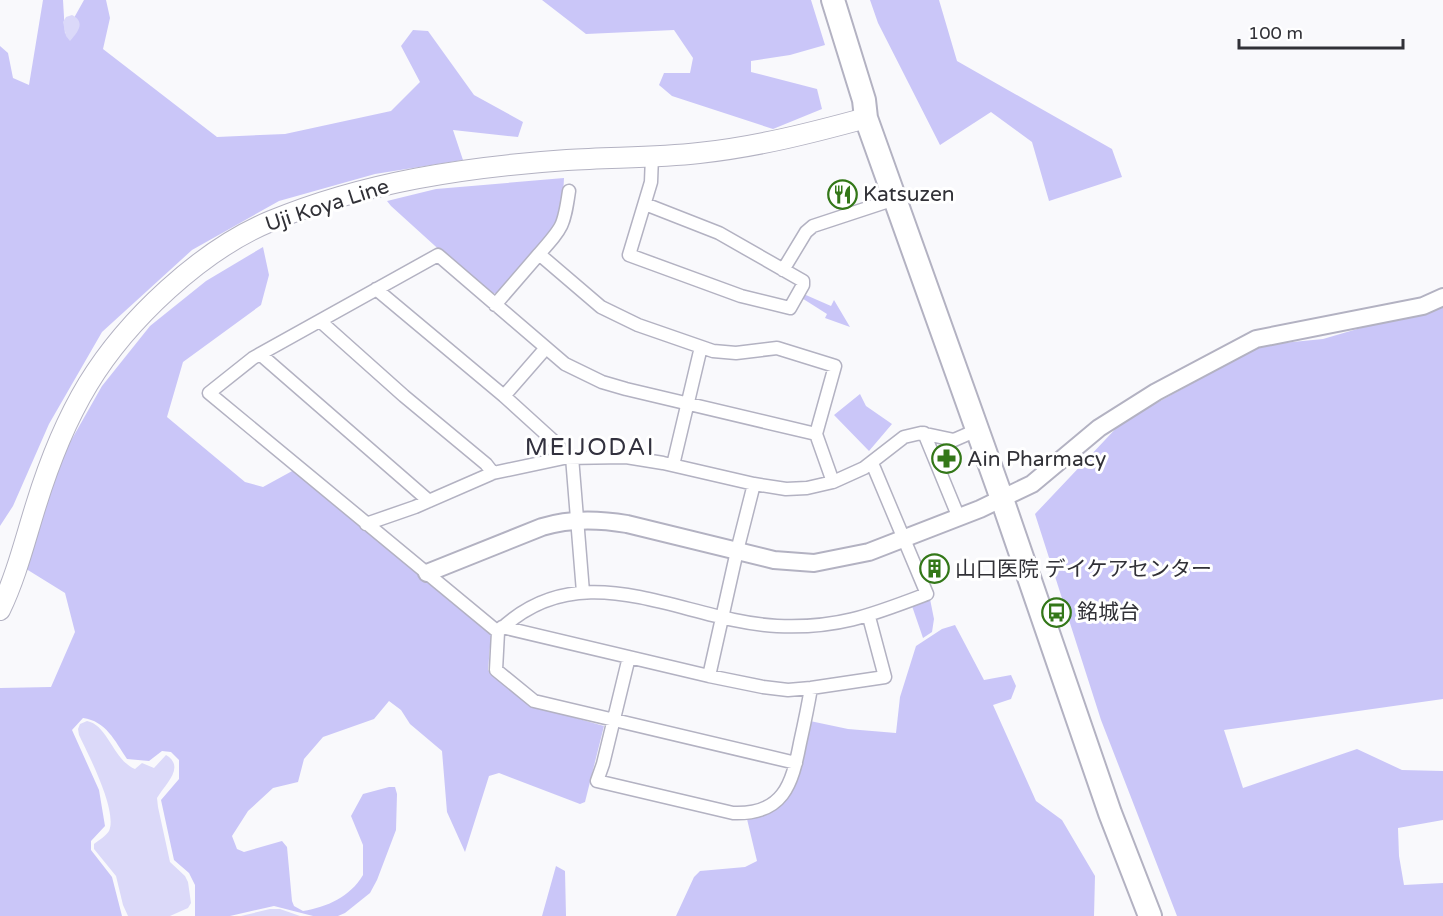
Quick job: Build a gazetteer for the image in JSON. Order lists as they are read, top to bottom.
{
  "streets": {
    "main road": ["Uji Koya Line"]
  },
  "districts": ["MEIJODAI"],
  "places": {
    "restaurant": ["Katsuzen"],
    "pharmacy": ["Ain Pharmacy"],
    "building": ["山口医院 デイケアセンター"],
    "bus stop": ["銘城台"]
  },
  "scale_bar": "100 m"
}
